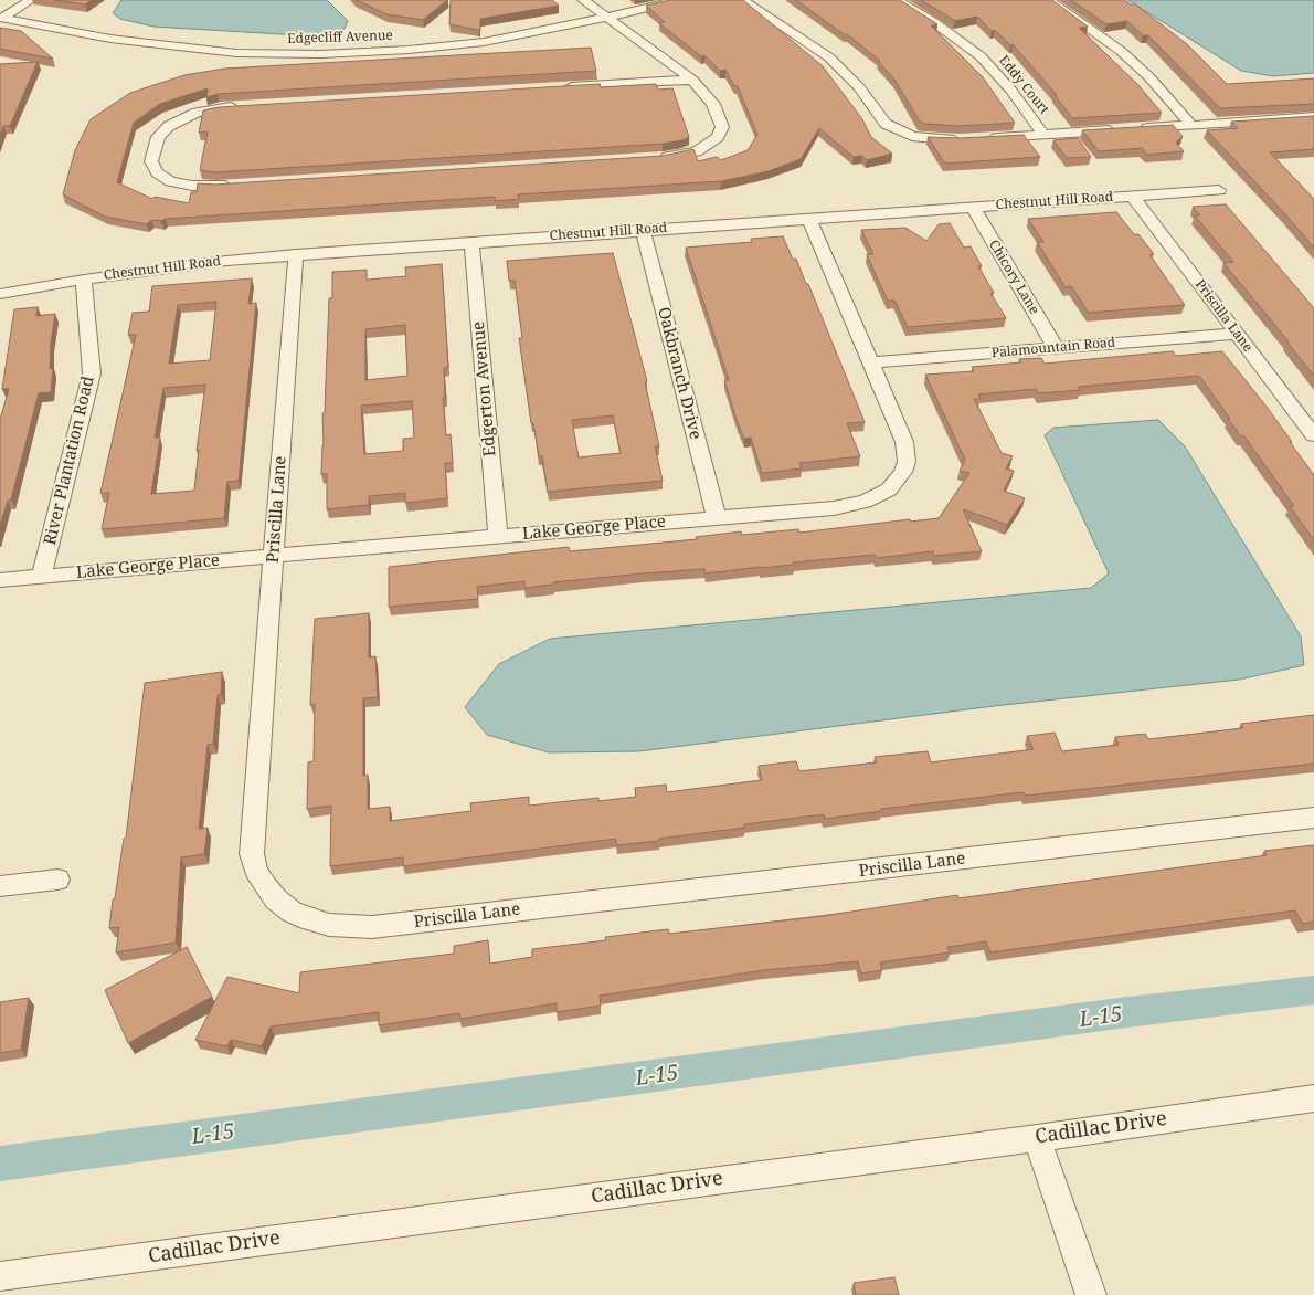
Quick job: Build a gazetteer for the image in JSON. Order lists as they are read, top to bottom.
{
  "streets": {
    "street": [
      "Edgecliff Avenue",
      "Eddy Court",
      "Chestnut Hill Road",
      "Chicory Lane",
      "Priscilla Lane",
      "Palamountain Road",
      "Oakbranch Drive",
      "Edgerton Avenue",
      "River Plantation Road",
      "Lake George Place",
      "Cadillac Drive"
    ]
  },
  "crossings": [
    ["Chestnut Hill Road", "Chicory Lane"],
    ["Chestnut Hill Road", "Priscilla Lane"],
    ["Chestnut Hill Road", "Oakbranch Drive"],
    ["Chestnut Hill Road", "Edgerton Avenue"],
    ["Chestnut Hill Road", "River Plantation Road"],
    ["Chestnut Hill Road", "Lake George Place"],
    ["Chicory Lane", "Palamountain Road"],
    ["Priscilla Lane", "Palamountain Road"],
    ["Priscilla Lane", "Lake George Place"],
    ["Palamountain Road", "Lake George Place"],
    ["Oakbranch Drive", "Lake George Place"],
    ["Edgerton Avenue", "Lake George Place"],
    ["River Plantation Road", "Lake George Place"]
  ],
  "water": ["L-15"]
}
